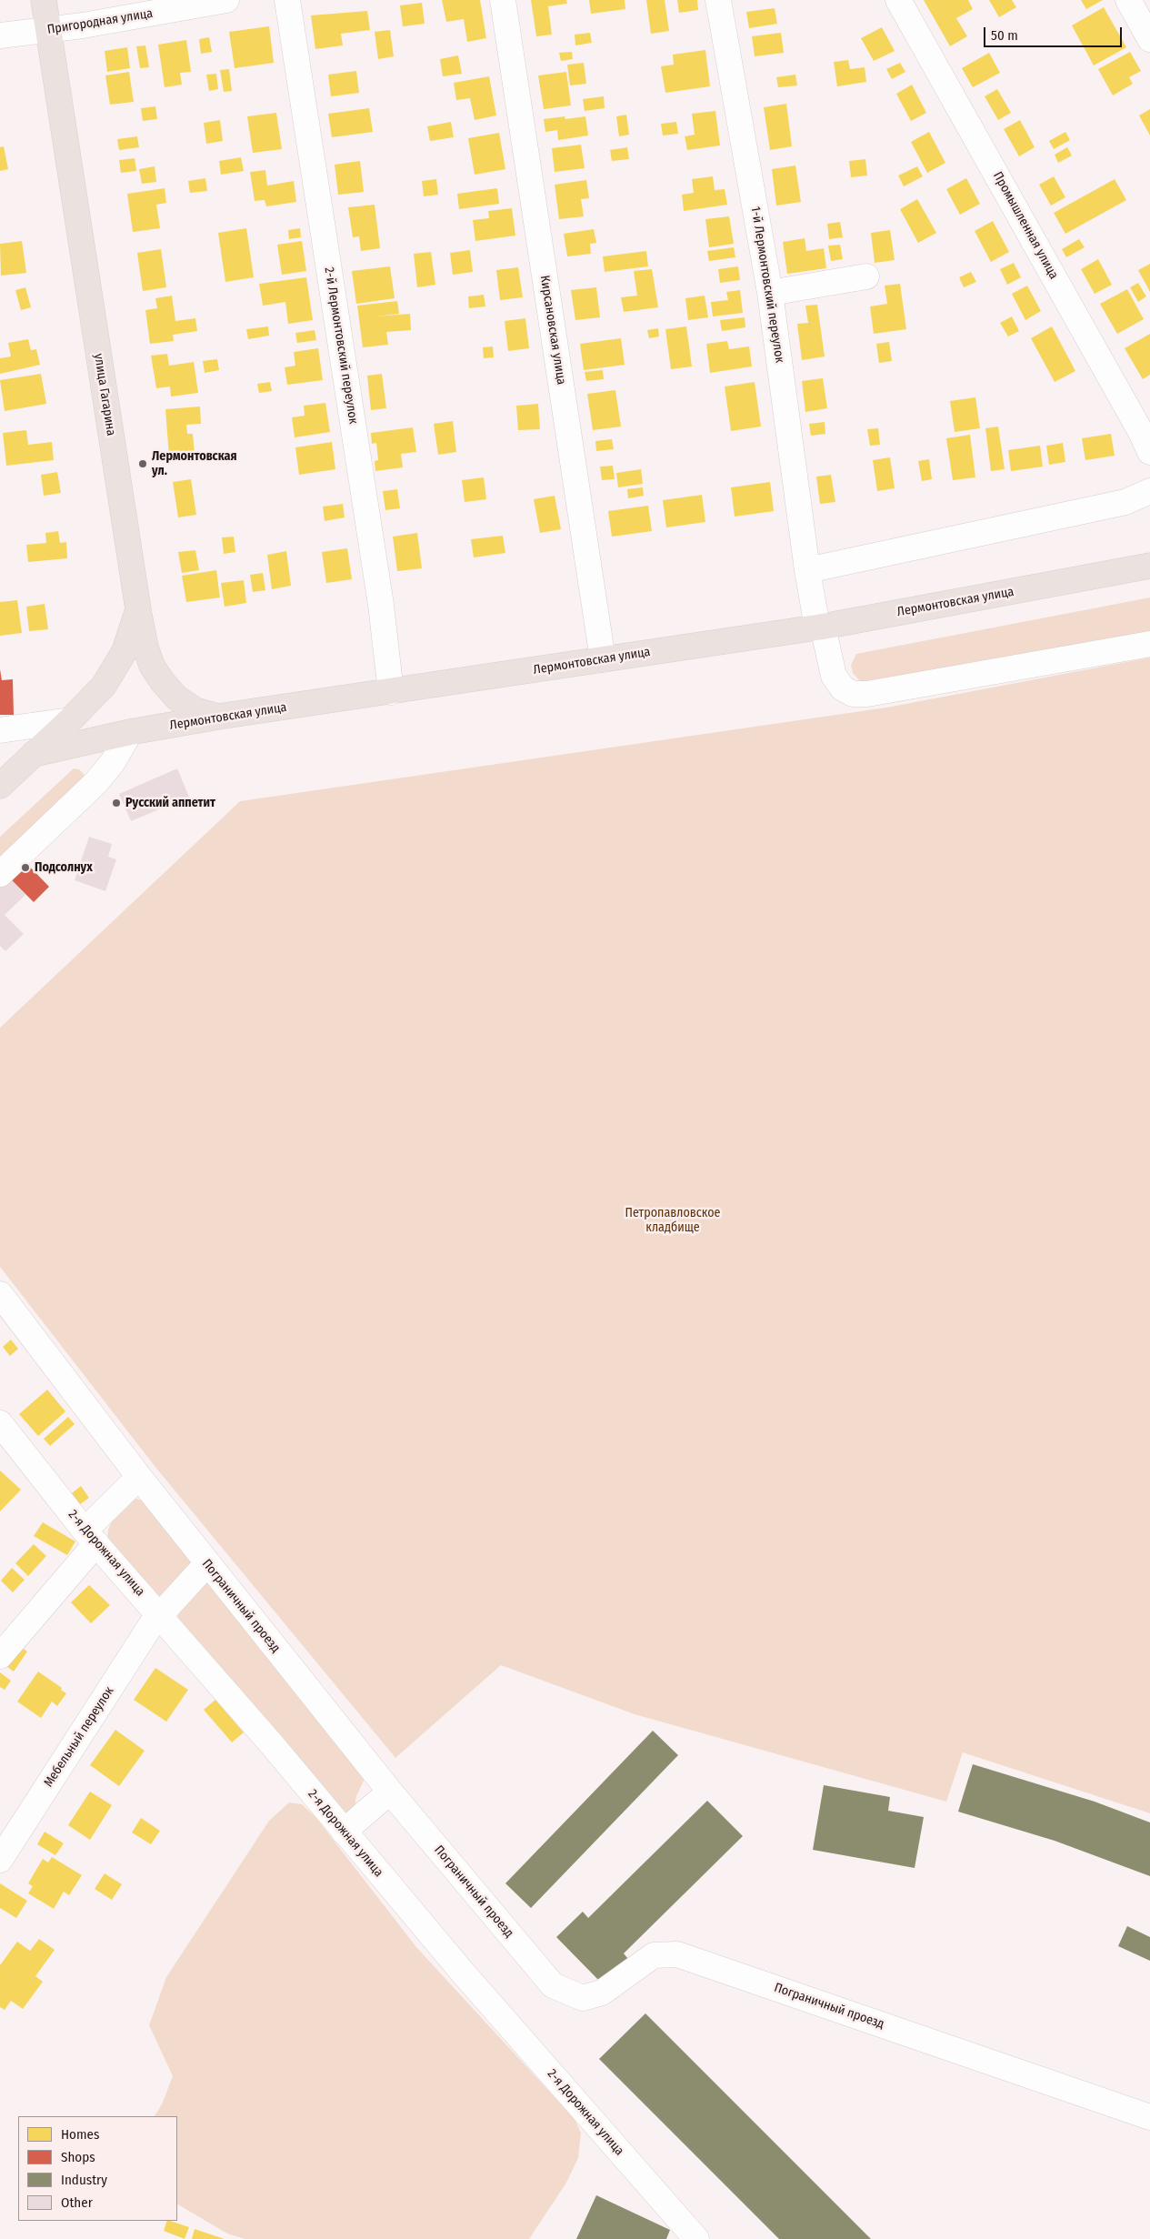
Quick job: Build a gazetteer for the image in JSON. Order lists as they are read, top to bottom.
{
  "streets": {
    "main road": ["улица Гагарина", "Лермонтовская улица"],
    "street": [
      "Пригородная улица",
      "Промышленная улица",
      "1-й Лермонтовский переулок",
      "Кирсановская улица",
      "2-й Лермонтовский переулок",
      "2-я Дорожная улица",
      "Пограничный проезд",
      "Мебельный переулок"
    ]
  },
  "crossings": [
    ["Пригородная улица", "улица Гагарина"],
    ["1-й Лермонтовский переулок", "Лермонтовская улица"],
    ["Кирсановская улица", "Лермонтовская улица"],
    ["2-й Лермонтовский переулок", "Лермонтовская улица"],
    ["улица Гагарина", "Лермонтовская улица"],
    ["2-я Дорожная улица", "Мебельный переулок"],
    ["Пограничный проезд", "Мебельный переулок"]
  ],
  "parks": ["Петропавловское кладбище"],
  "places": ["Лермонтовская ул.", "Русский аппетит", "Подсолнух"],
  "legend": [
    "Homes",
    "Shops",
    "Industry",
    "Other"
  ],
  "scale_bar": "50 m"
}
